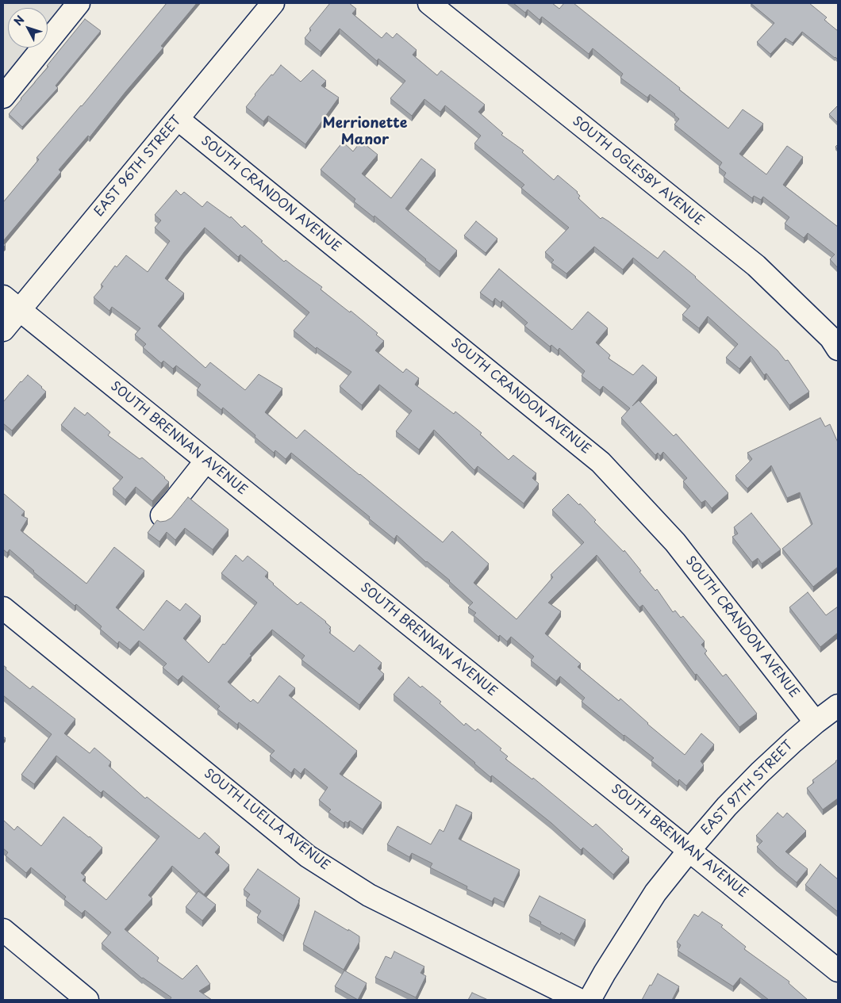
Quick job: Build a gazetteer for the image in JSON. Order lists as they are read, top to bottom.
{
  "streets": {
    "street": [
      "EAST 96TH STREET",
      "SOUTH OGLESBY AVENUE",
      "SOUTH CRANDON AVENUE",
      "SOUTH BRENNAN AVENUE",
      "EAST 97TH STREET",
      "SOUTH LUELLA AVENUE"
    ]
  },
  "crossings": [
    ["EAST 96TH STREET", "SOUTH CRANDON AVENUE"],
    ["EAST 96TH STREET", "SOUTH BRENNAN AVENUE"],
    ["SOUTH CRANDON AVENUE", "EAST 97TH STREET"],
    ["SOUTH BRENNAN AVENUE", "EAST 97TH STREET"]
  ],
  "districts": ["Merrionette Manor"],
  "north": "top left"
}
